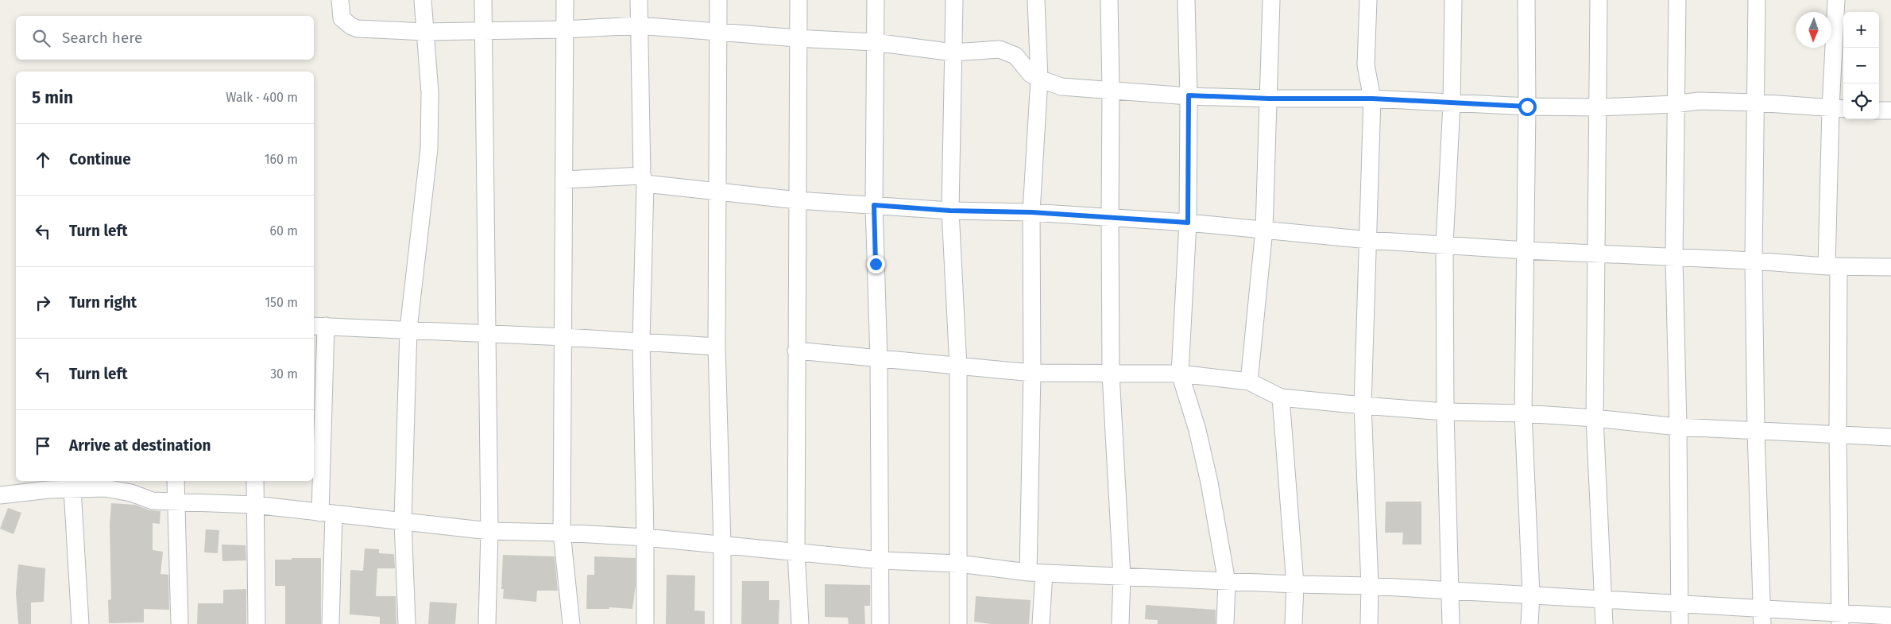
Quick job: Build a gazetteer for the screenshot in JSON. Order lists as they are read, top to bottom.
{
  "north": "bottom",
  "page": {
    "map_buttons": ["+", "−"],
    "search": "Search here",
    "heading": ["5 min", "Walk · 400 m"],
    "list": [
      ["Continue", "160 m"],
      ["Turn left", "60 m"],
      ["Turn right", "150 m"],
      ["Turn left", "30 m"],
      "Arrive at destination"
    ]
  }
}
